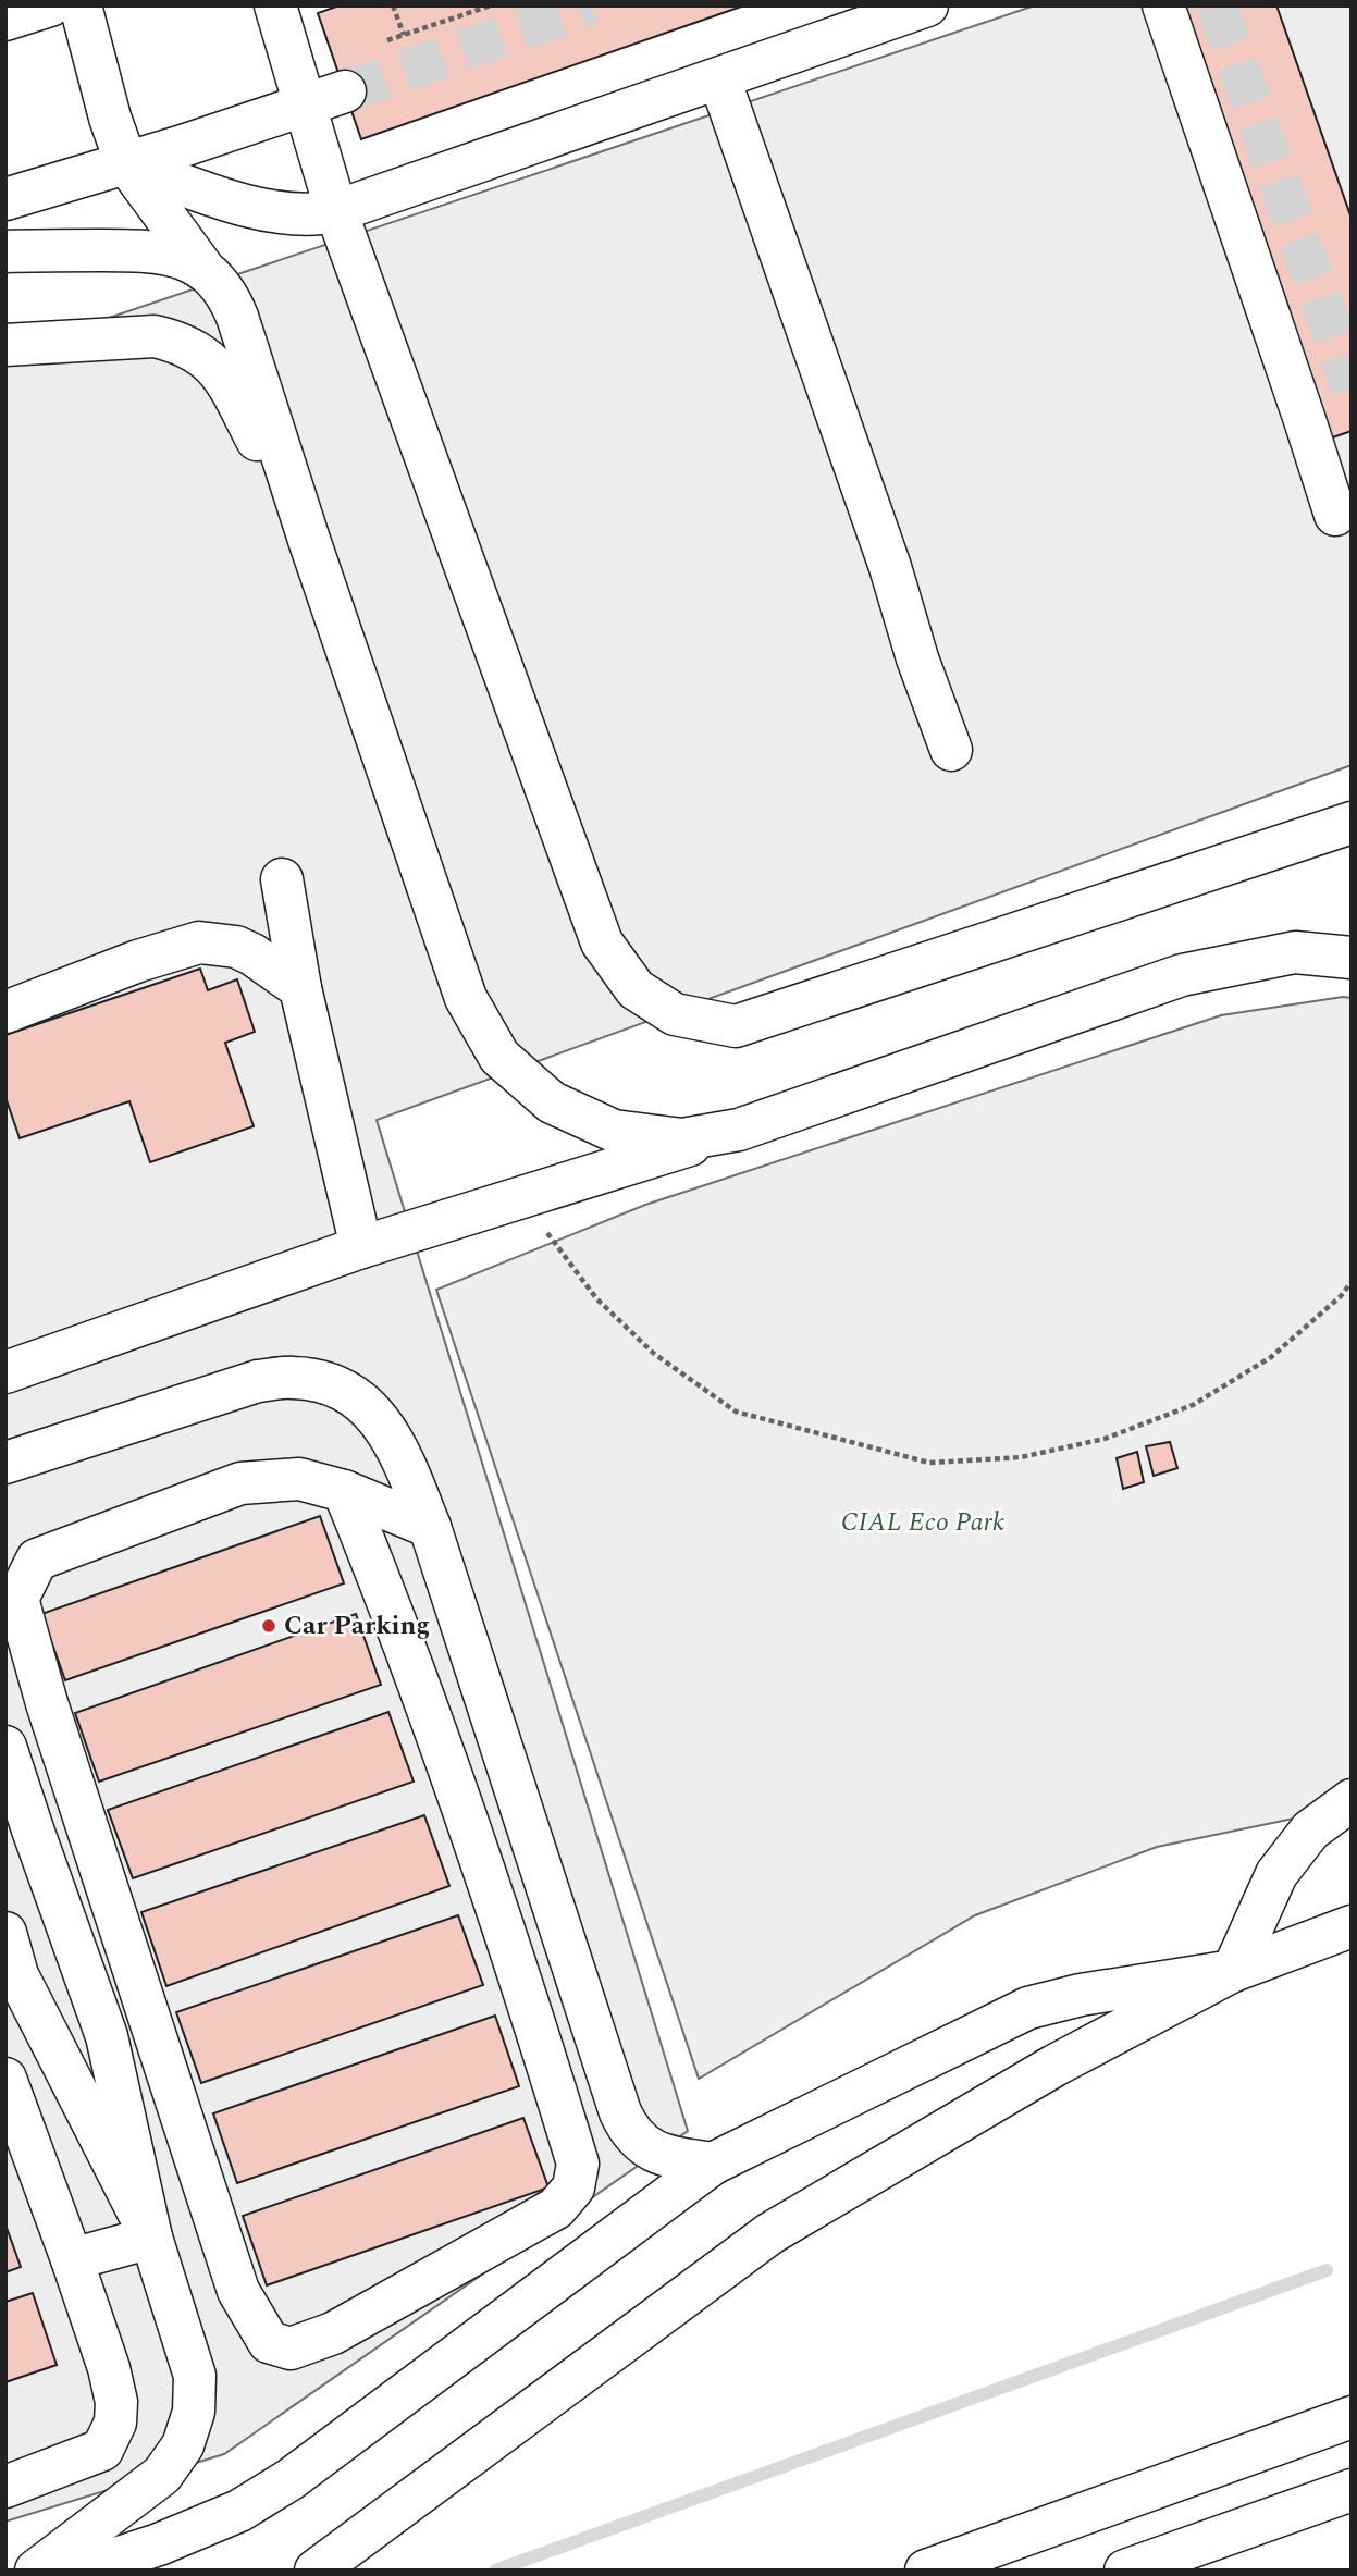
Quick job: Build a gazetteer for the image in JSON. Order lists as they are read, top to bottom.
{
  "parks": ["CIAL Eco Park"],
  "places": ["Car Parking"]
}
